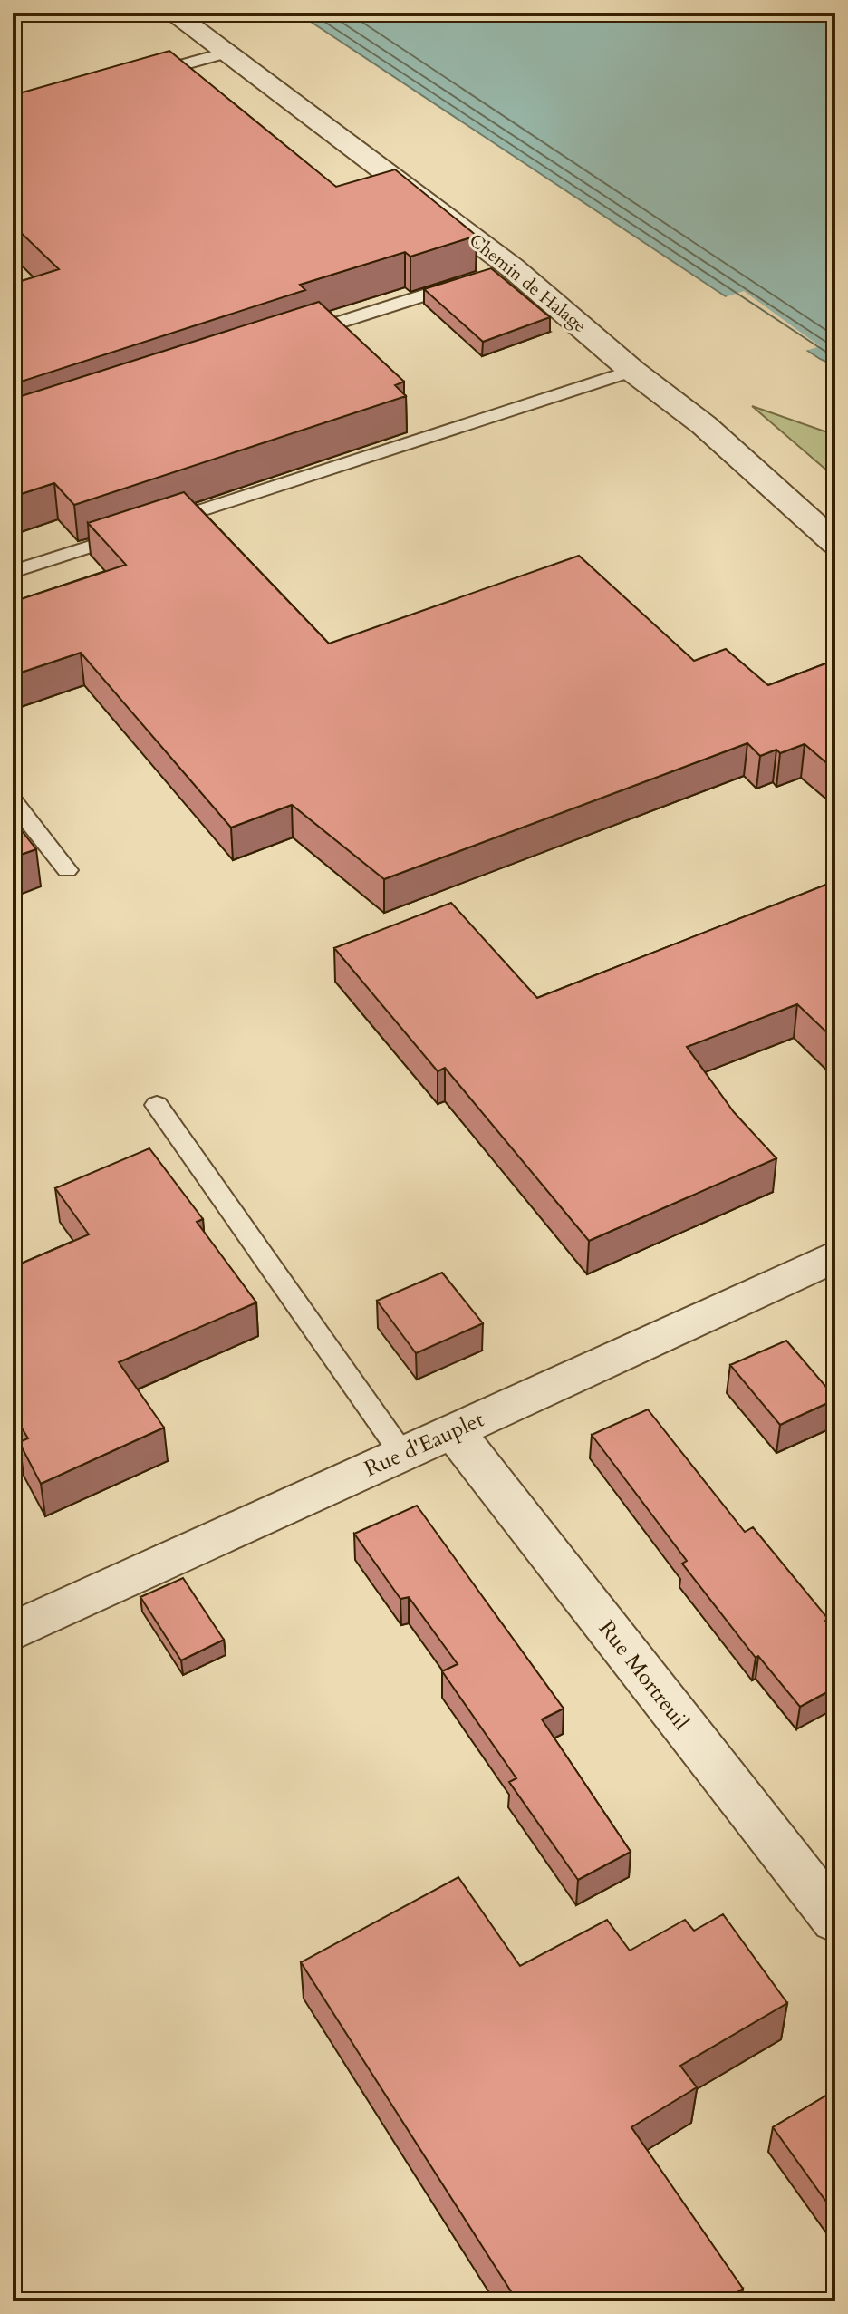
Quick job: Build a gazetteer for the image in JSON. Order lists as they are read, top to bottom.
{
  "streets": {
    "street": ["Chemin de Halage", "Rue d'Eauplet", "Rue Mortreuil"]
  },
  "crossings": [
    ["Rue d'Eauplet", "Rue Mortreuil"]
  ]
}
